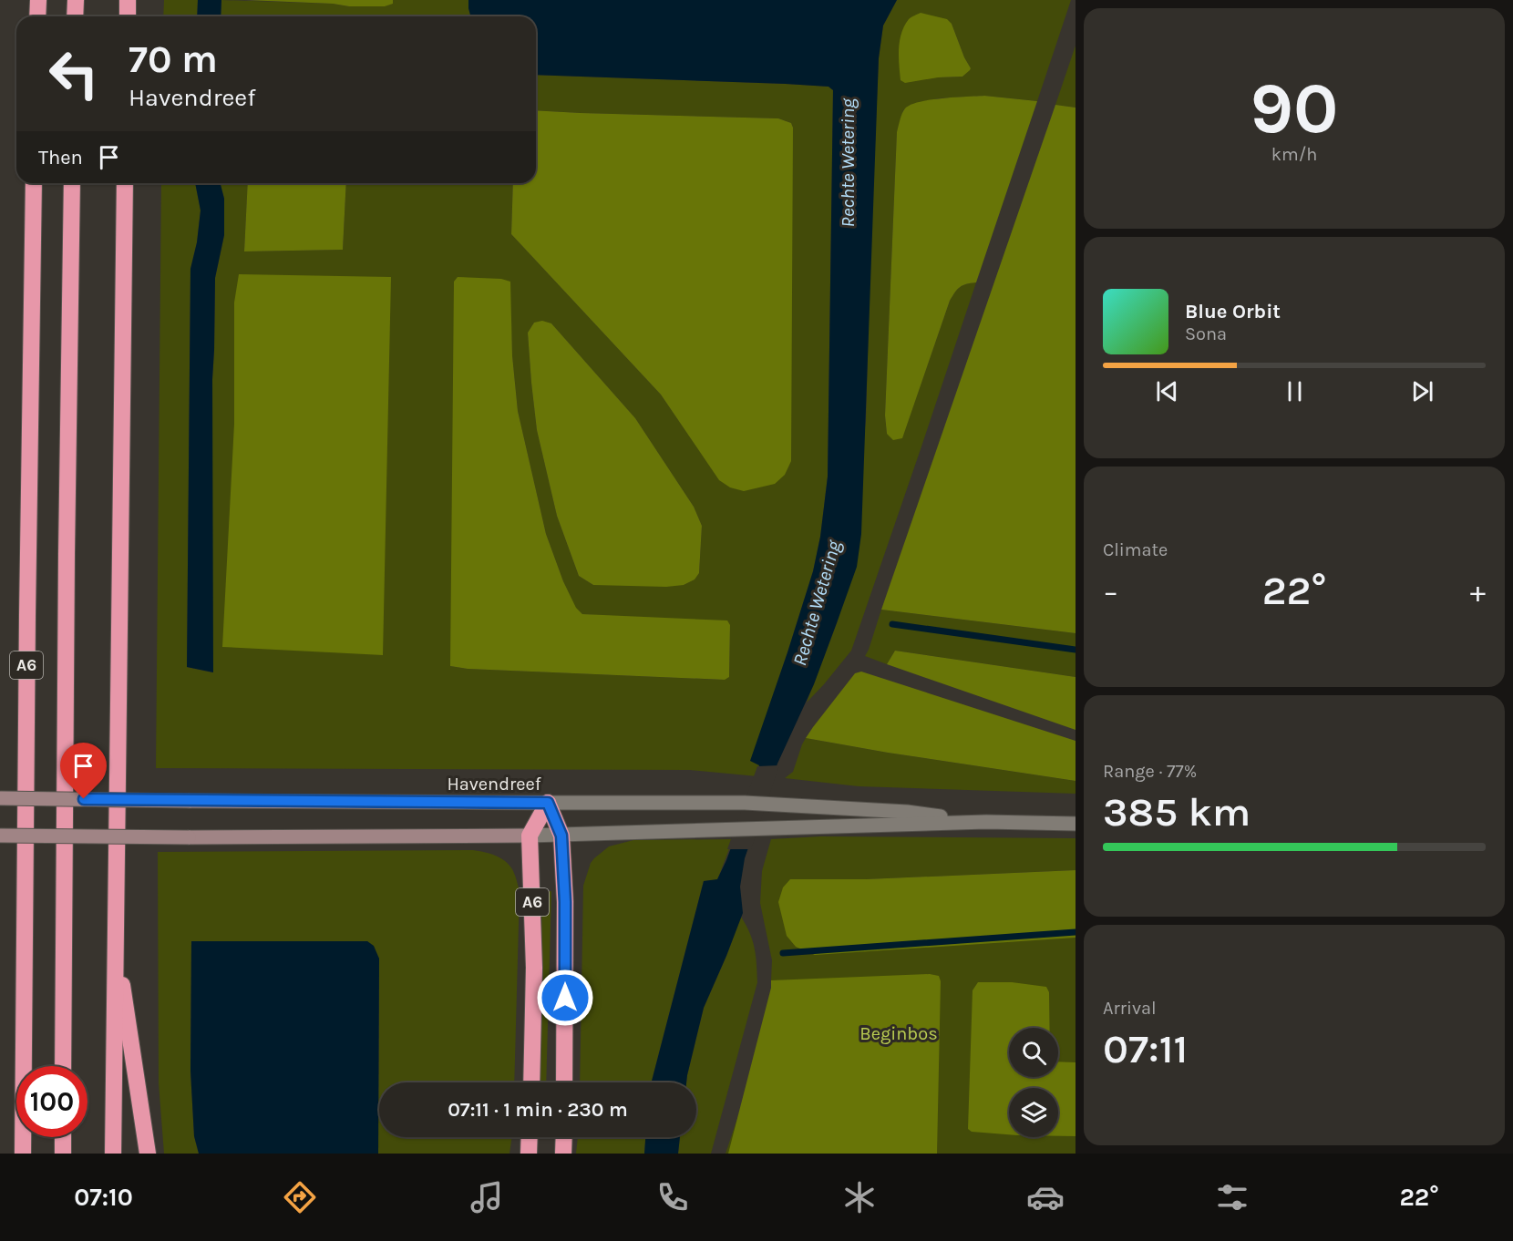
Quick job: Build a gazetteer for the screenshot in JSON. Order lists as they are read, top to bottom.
{
  "streets": {
    "highway": ["A6"],
    "main road": ["Havendreef"]
  },
  "crossings": [
    ["A6", "Havendreef"]
  ],
  "water": ["Rechte Wetering"],
  "parks": ["Beginbos"],
  "page": {
    "tile": [
      ["90", "km/h"],
      "Climate",
      ["Range · 77%", "385 km"],
      ["Arrival", "07:11"]
    ],
    "turn": ["70 m", "Havendreef"],
    "then": "Then",
    "song": ["Blue Orbit", "Sona"],
    "heat": ["−", "22°", "+"],
    "limit": "100",
    "trip": "07:11 · 1 min · 230 m",
    "tabs": ["07:10", "22°"]
  }
}
